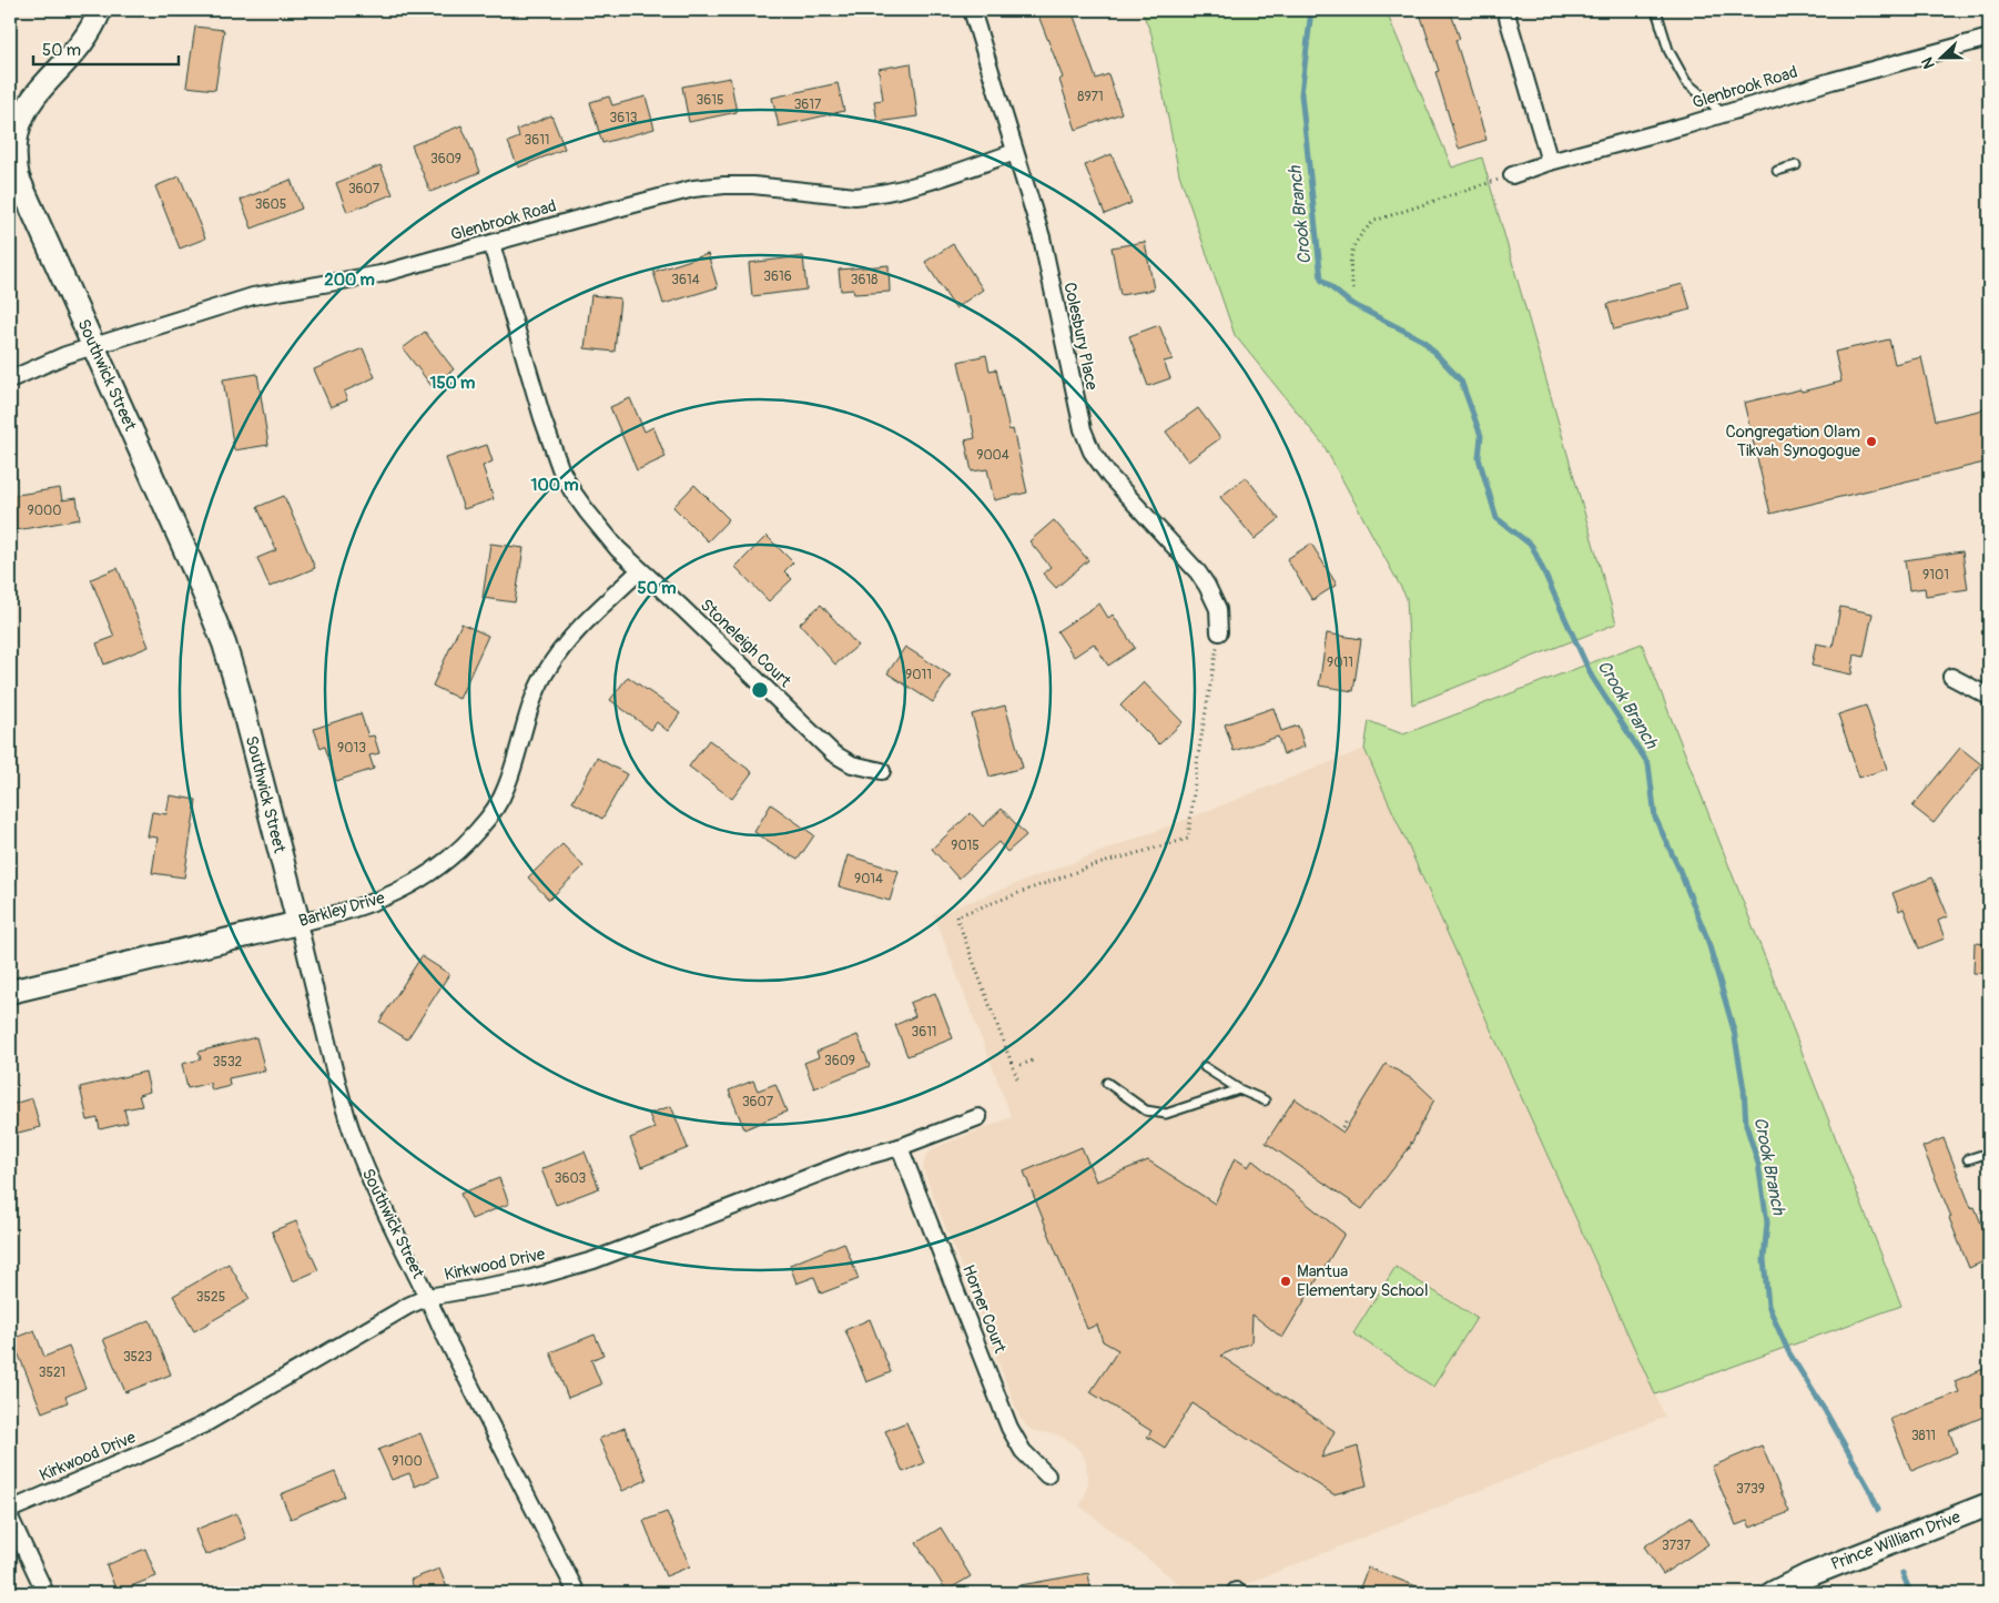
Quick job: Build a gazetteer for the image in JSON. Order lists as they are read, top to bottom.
{
  "streets": {
    "street": [
      "Glenbrook Road",
      "Colesbury Place",
      "Southwick Street",
      "Stoneleigh Court",
      "Barkley Drive",
      "Kirkwood Drive",
      "Horner Court",
      "Prince William Drive"
    ]
  },
  "crossings": [
    ["Glenbrook Road", "Colesbury Place"],
    ["Glenbrook Road", "Southwick Street"],
    ["Glenbrook Road", "Stoneleigh Court"],
    ["Southwick Street", "Barkley Drive"],
    ["Southwick Street", "Kirkwood Drive"],
    ["Stoneleigh Court", "Barkley Drive"],
    ["Kirkwood Drive", "Horner Court"]
  ],
  "water": ["Crook Branch"],
  "places": ["Congregation Olam Tikvah Synogogue", "Mantua Elementary School"],
  "house_numbers": [
    "8971",
    "3615",
    "3617",
    "3613",
    "3611",
    "3609",
    "3607",
    "3605",
    "3616",
    "3614",
    "3618",
    "9004",
    "9000",
    "9101",
    "9011",
    "9011",
    "9013",
    "9015",
    "9014",
    "3611",
    "3609",
    "3532",
    "3607",
    "3603",
    "3525",
    "3523",
    "3521",
    "3811",
    "9100",
    "3739",
    "3737"
  ],
  "scale_bar": "50 m",
  "north": "left",
  "rings": [
    "200 m",
    "150 m",
    "100 m",
    "50 m"
  ]
}
